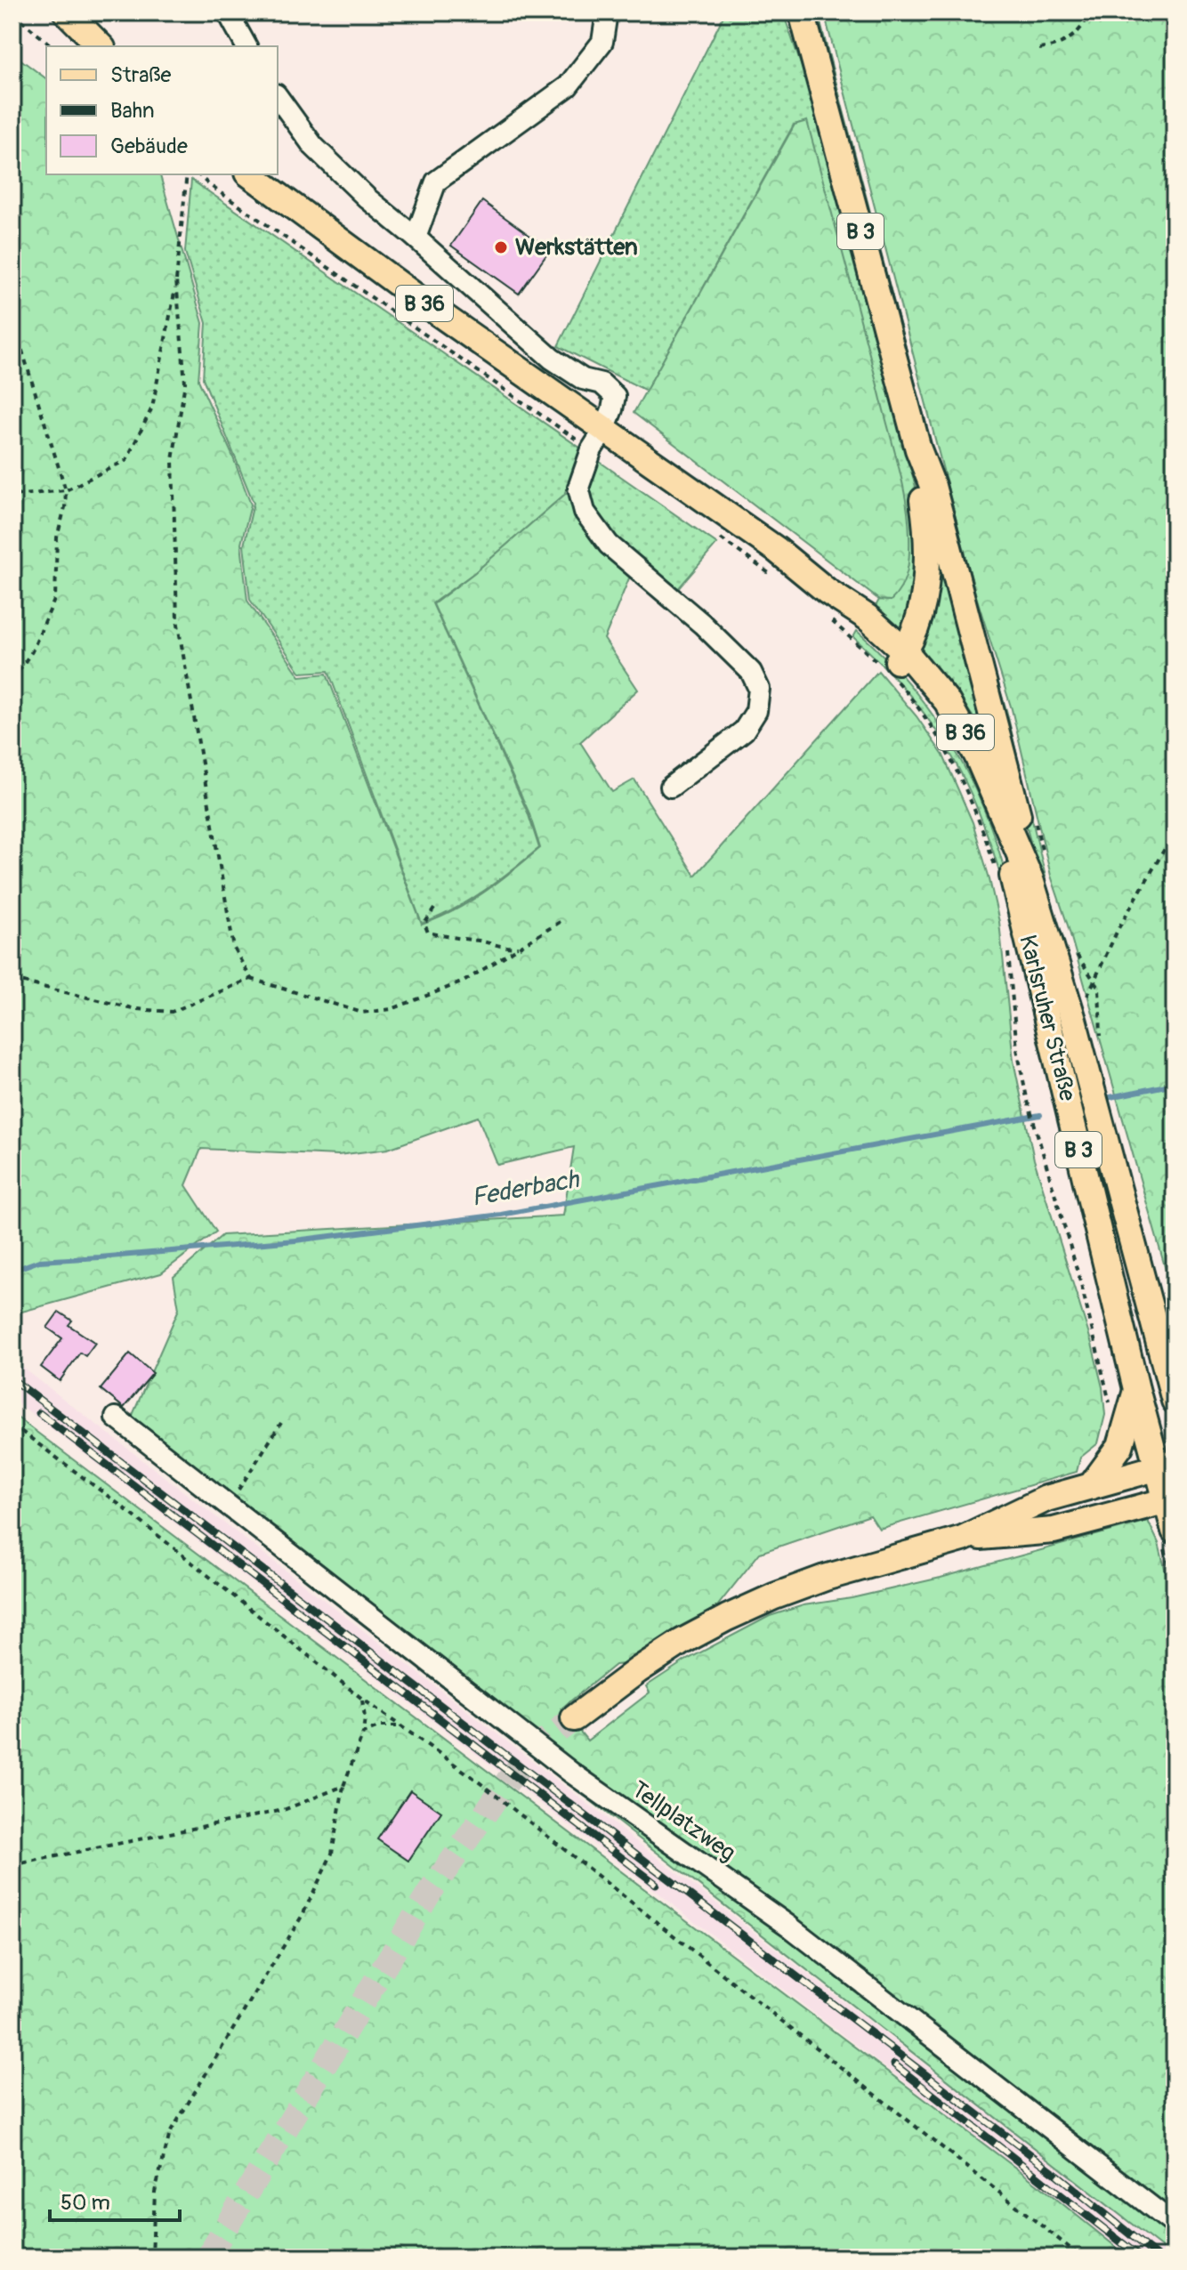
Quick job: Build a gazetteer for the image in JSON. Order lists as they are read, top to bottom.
{
  "streets": {
    "main road": ["B 3", "B 36", "Karlsruher Straße"],
    "lane": ["Tellplatzweg"]
  },
  "crossings": [
    ["B 3", "B 36"],
    ["B 3", "Karlsruher Straße"],
    ["B 36", "Karlsruher Straße"]
  ],
  "water": ["Federbach"],
  "places": ["Werkstätten"],
  "legend": ["Straße", "Bahn", "Gebäude"],
  "scale_bar": "50 m"
}
